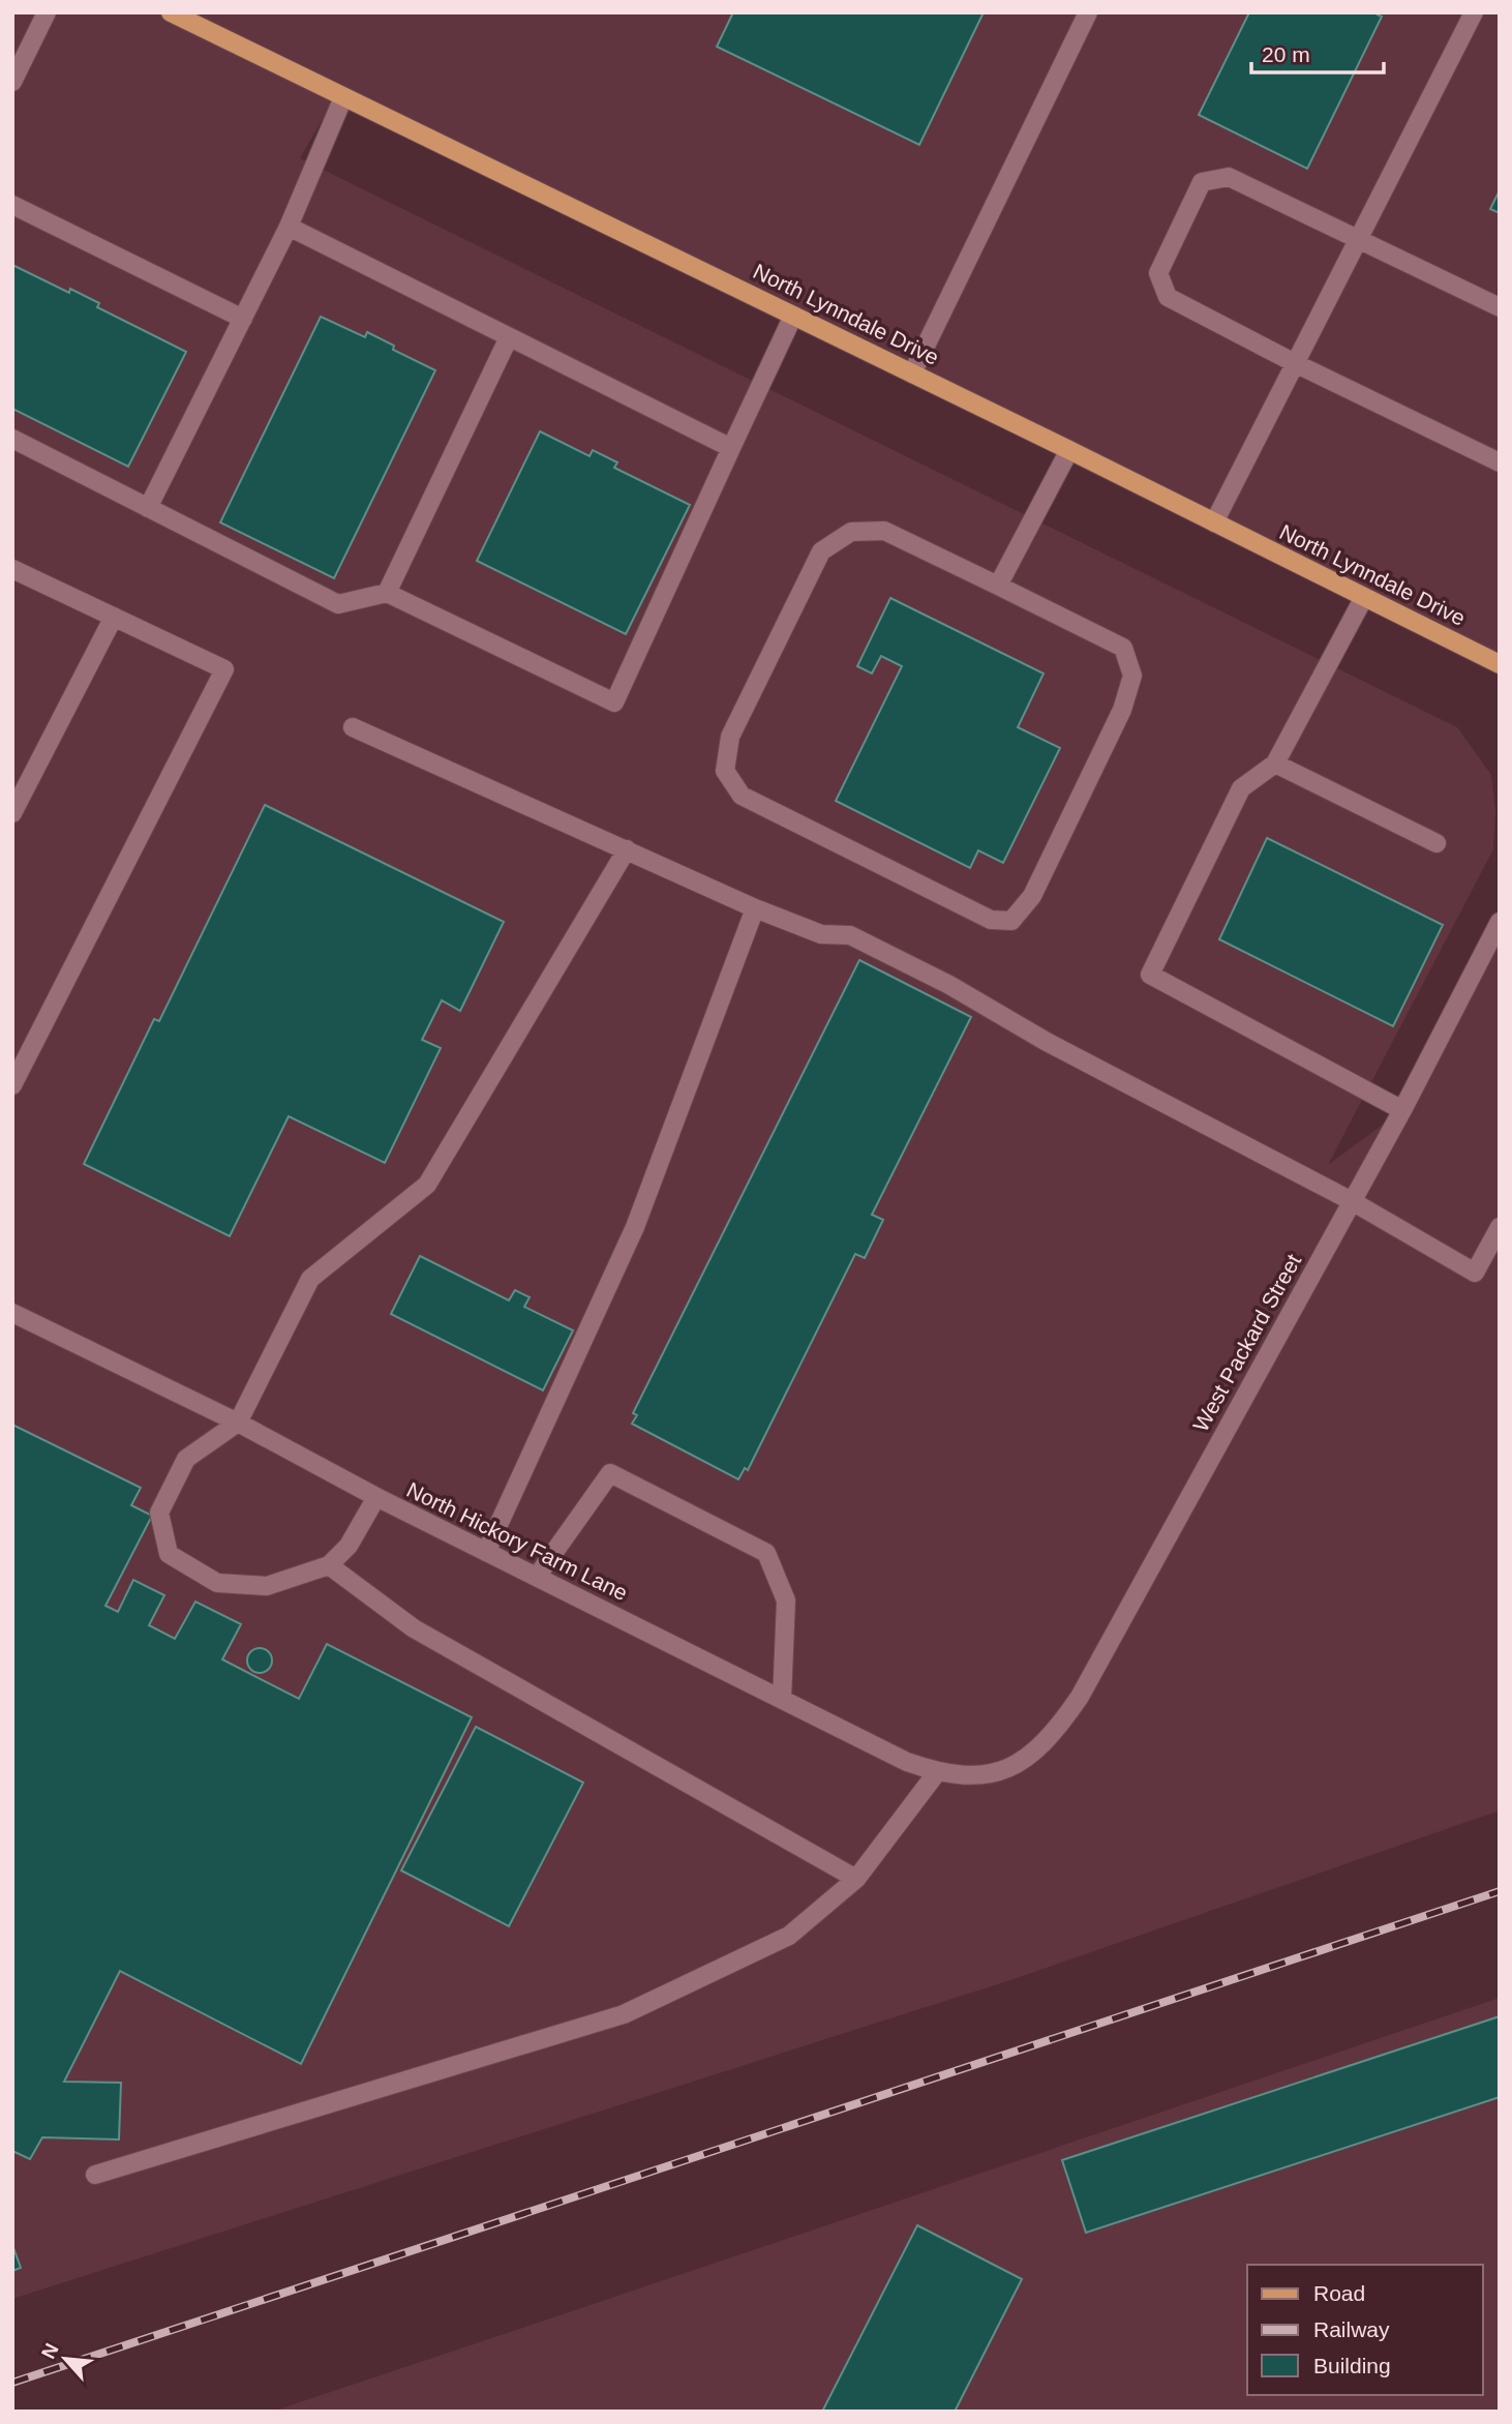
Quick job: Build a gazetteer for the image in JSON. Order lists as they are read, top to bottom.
{
  "streets": {
    "main road": ["North Lynndale Drive"],
    "street": ["West Packard Street", "North Hickory Farm Lane"]
  },
  "crossings": [
    ["West Packard Street", "North Hickory Farm Lane"]
  ],
  "legend": ["Road", "Railway", "Building"],
  "scale_bar": "20 m",
  "north": "top left"
}
